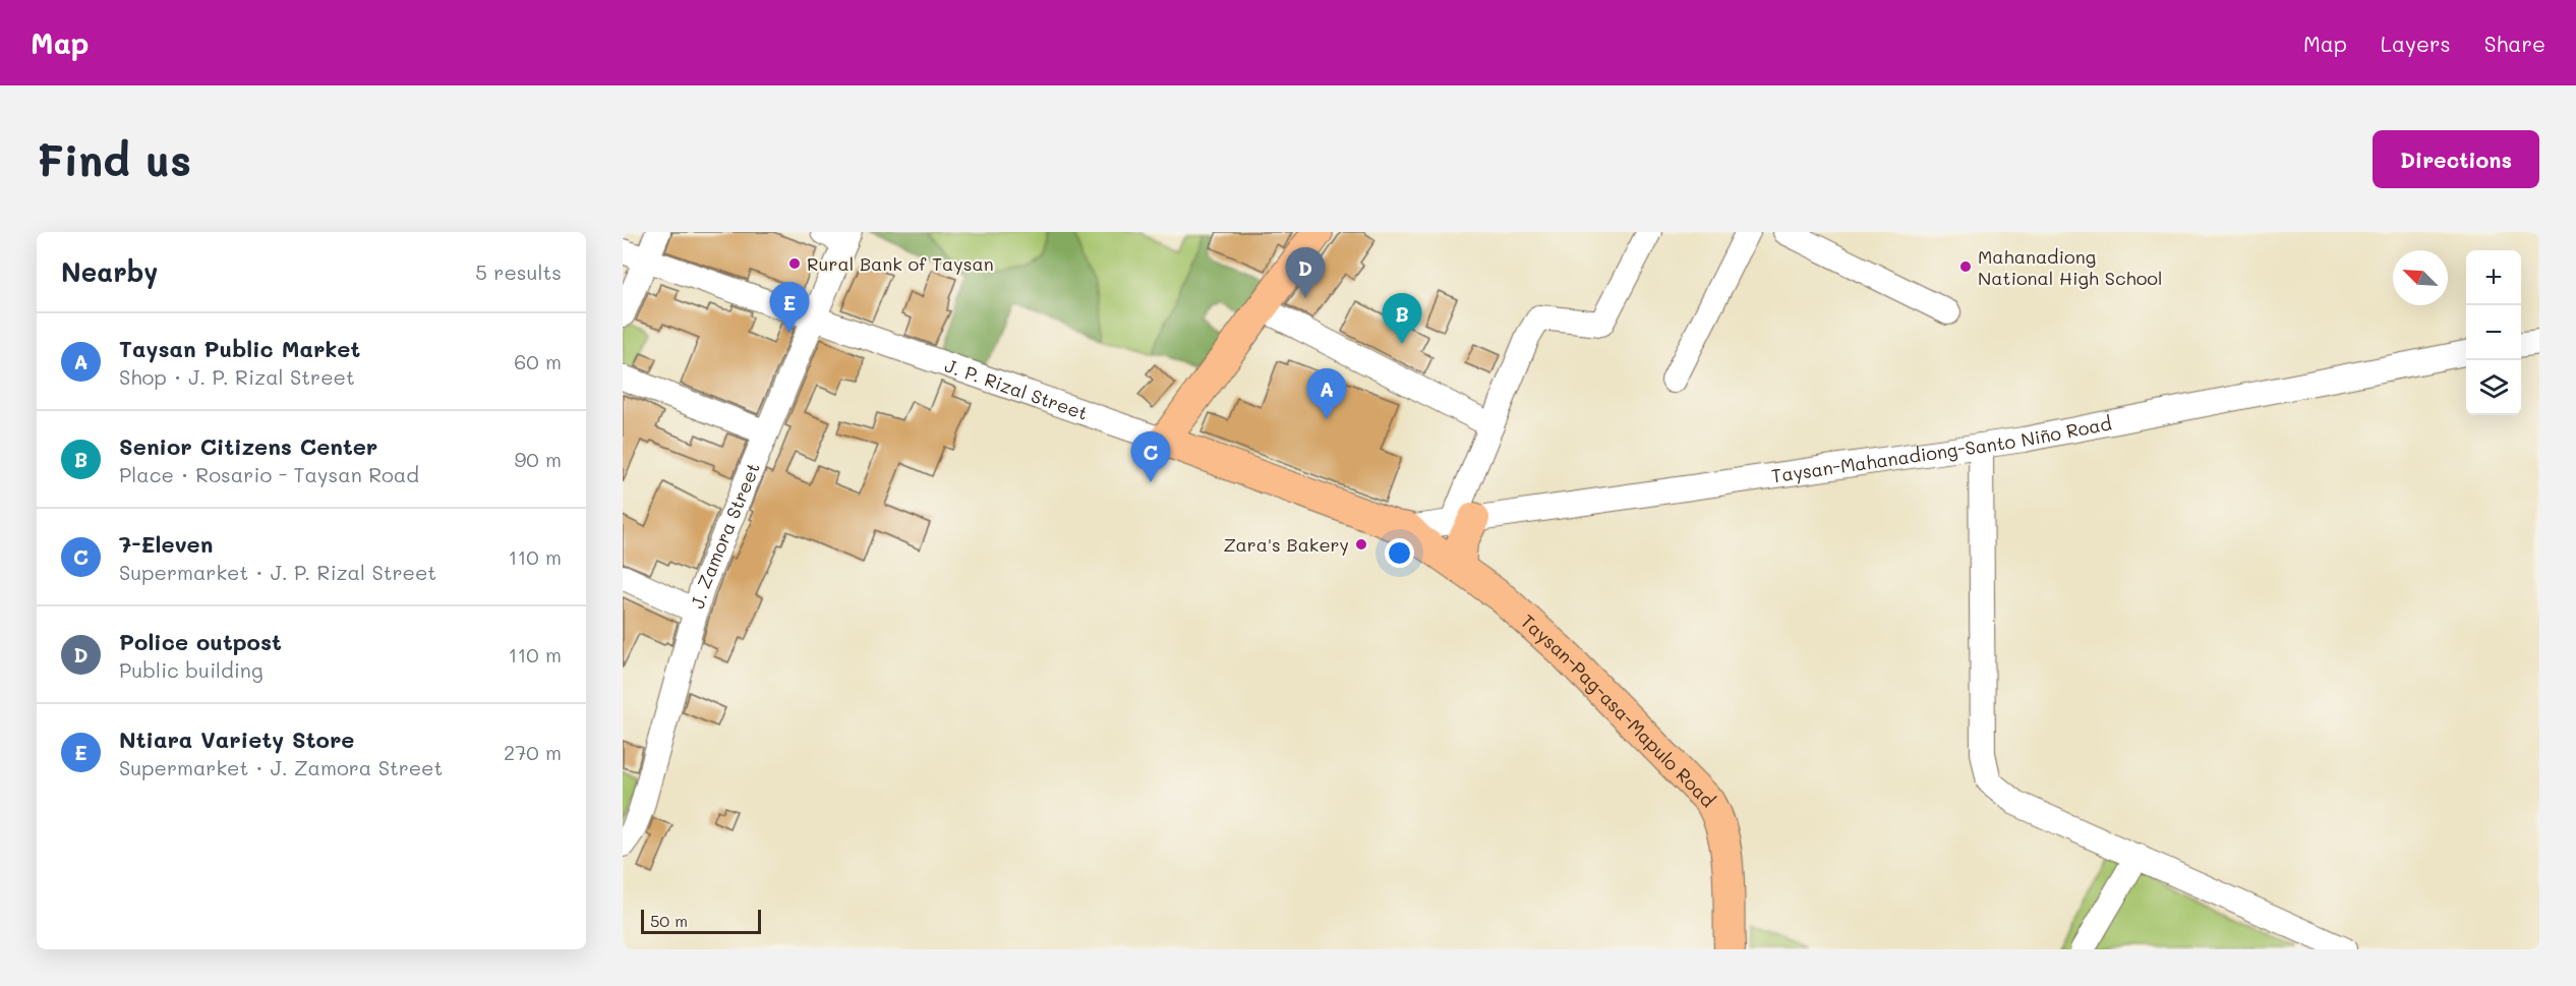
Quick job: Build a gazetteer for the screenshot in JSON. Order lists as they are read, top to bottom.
{
  "streets": {
    "main road": ["J. P. Rizal Street", "Taysan-Pag-asa-Mapulo Road"],
    "street": ["Taysan-Mahanadiong-Santo Niño Road", "J. Zamora Street"]
  },
  "crossings": [
    ["J. P. Rizal Street", "Taysan-Mahanadiong-Santo Niño Road"],
    ["J. P. Rizal Street", "J. Zamora Street"],
    ["J. P. Rizal Street", "Taysan-Pag-asa-Mapulo Road"],
    ["Taysan-Mahanadiong-Santo Niño Road", "Taysan-Pag-asa-Mapulo Road"]
  ],
  "places": ["Rural Bank of Taysan", "Mahanadiong National High School", "Zara's Bakery"],
  "scale_bar": "50 m",
  "north": "top left",
  "page": {
    "header": "Map",
    "nav": ["Map", "Layers", "Share"],
    "buttons": "Directions",
    "title": "Find us",
    "heading": ["Nearby", "5 results"],
    "pins": [
      "D",
      "E",
      "B",
      "A",
      "C"
    ],
    "map_buttons": ["+", "−"],
    "list": [
      {
        "mark": "A",
        "name": "Taysan Public Market",
        "note": "Shop · J. P. Rizal Street",
        "value": "60 m"
      },
      {
        "mark": "B",
        "name": "Senior Citizens Center",
        "note": "Place · Rosario - Taysan Road",
        "value": "90 m"
      },
      {
        "mark": "C",
        "name": "7-Eleven",
        "note": "Supermarket · J. P. Rizal Street",
        "value": "110 m"
      },
      {
        "mark": "D",
        "name": "Police outpost",
        "note": "Public building",
        "value": "110 m"
      },
      {
        "mark": "E",
        "name": "Ntiara Variety Store",
        "note": "Supermarket · J. Zamora Street",
        "value": "270 m"
      }
    ],
    "scale": "50 m"
  }
}
